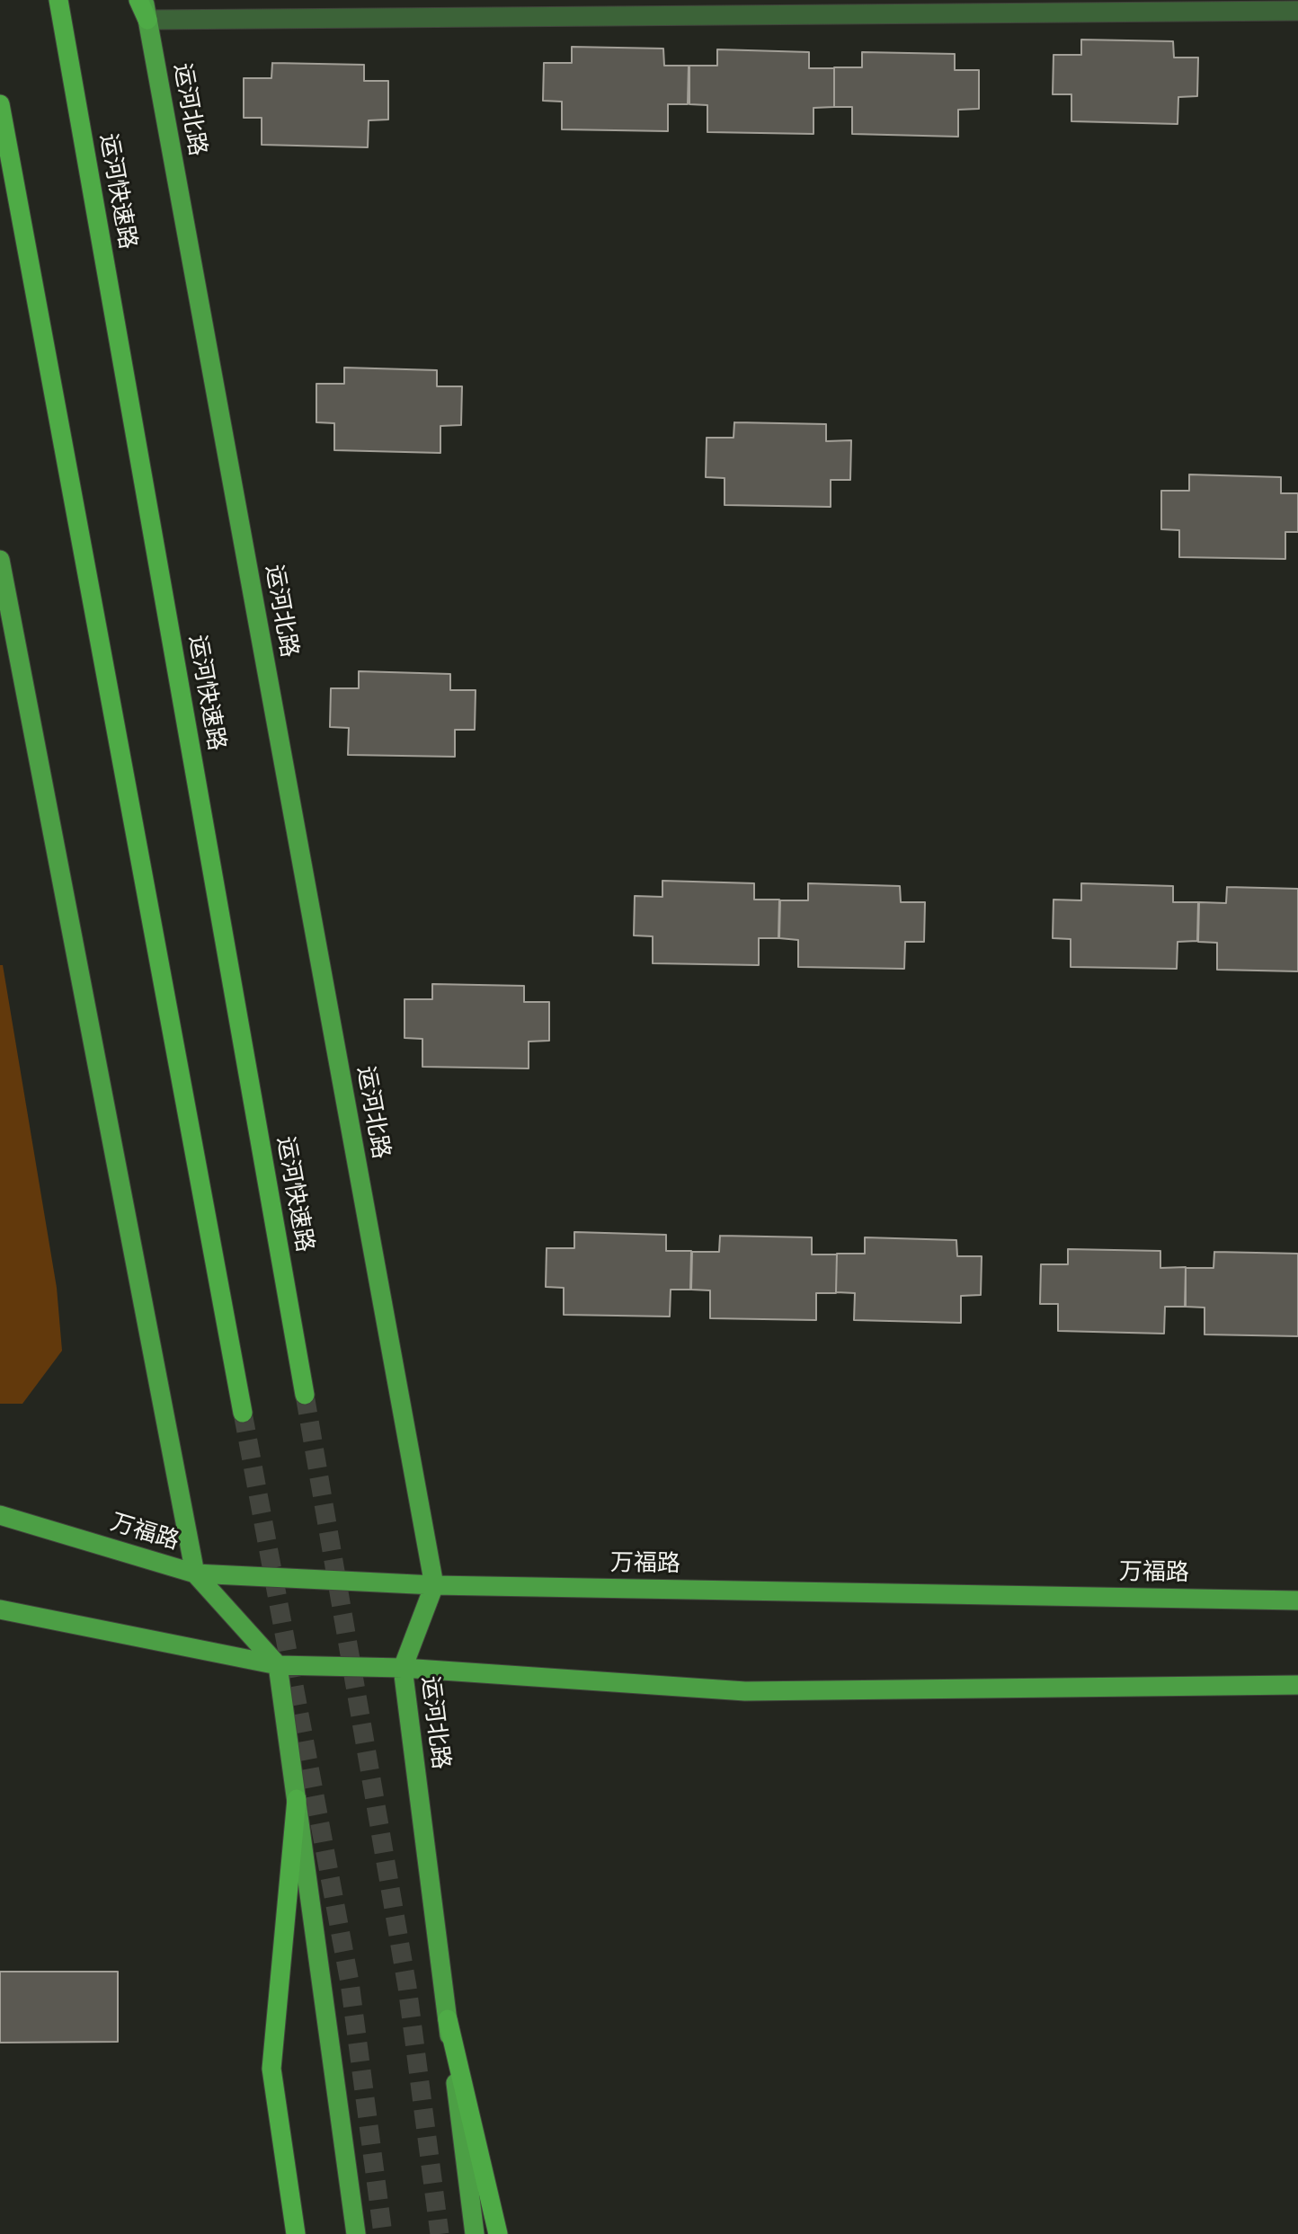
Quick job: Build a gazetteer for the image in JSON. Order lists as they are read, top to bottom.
{
  "streets": {
    "highway": ["运河快速路"],
    "main road": ["运河北路", "万福路"]
  },
  "crossings": [
    ["运河北路", "万福路"]
  ]
}
